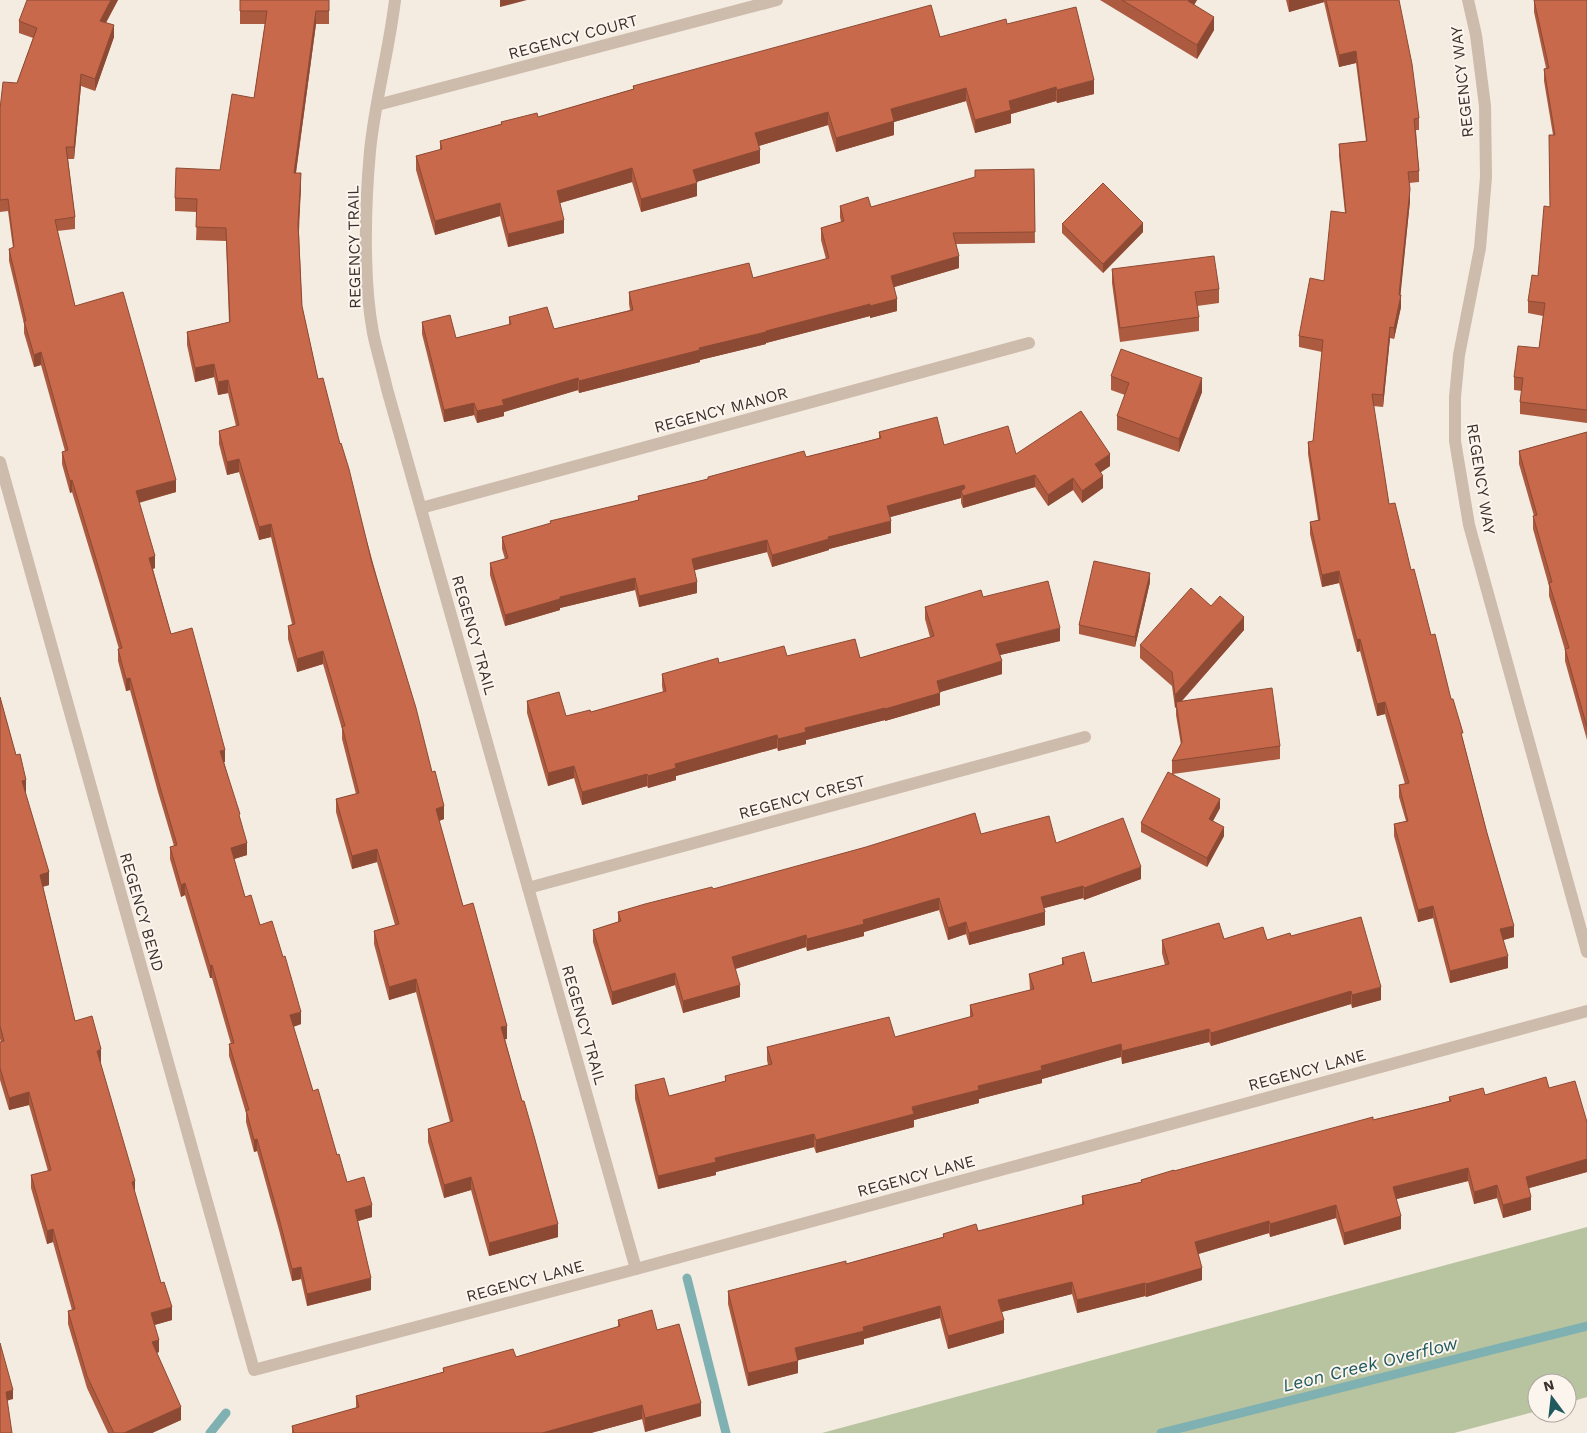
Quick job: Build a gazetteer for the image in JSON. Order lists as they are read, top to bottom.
{
  "streets": {
    "street": [
      "REGENCY COURT",
      "REGENCY WAY",
      "REGENCY TRAIL",
      "REGENCY MANOR",
      "REGENCY CREST",
      "REGENCY BEND",
      "REGENCY LANE"
    ]
  },
  "crossings": [
    ["REGENCY COURT", "REGENCY TRAIL"],
    ["REGENCY TRAIL", "REGENCY MANOR"],
    ["REGENCY TRAIL", "REGENCY CREST"],
    ["REGENCY TRAIL", "REGENCY LANE"],
    ["REGENCY BEND", "REGENCY LANE"]
  ],
  "water": ["Leon Creek Overflow"],
  "north": "top"
}
